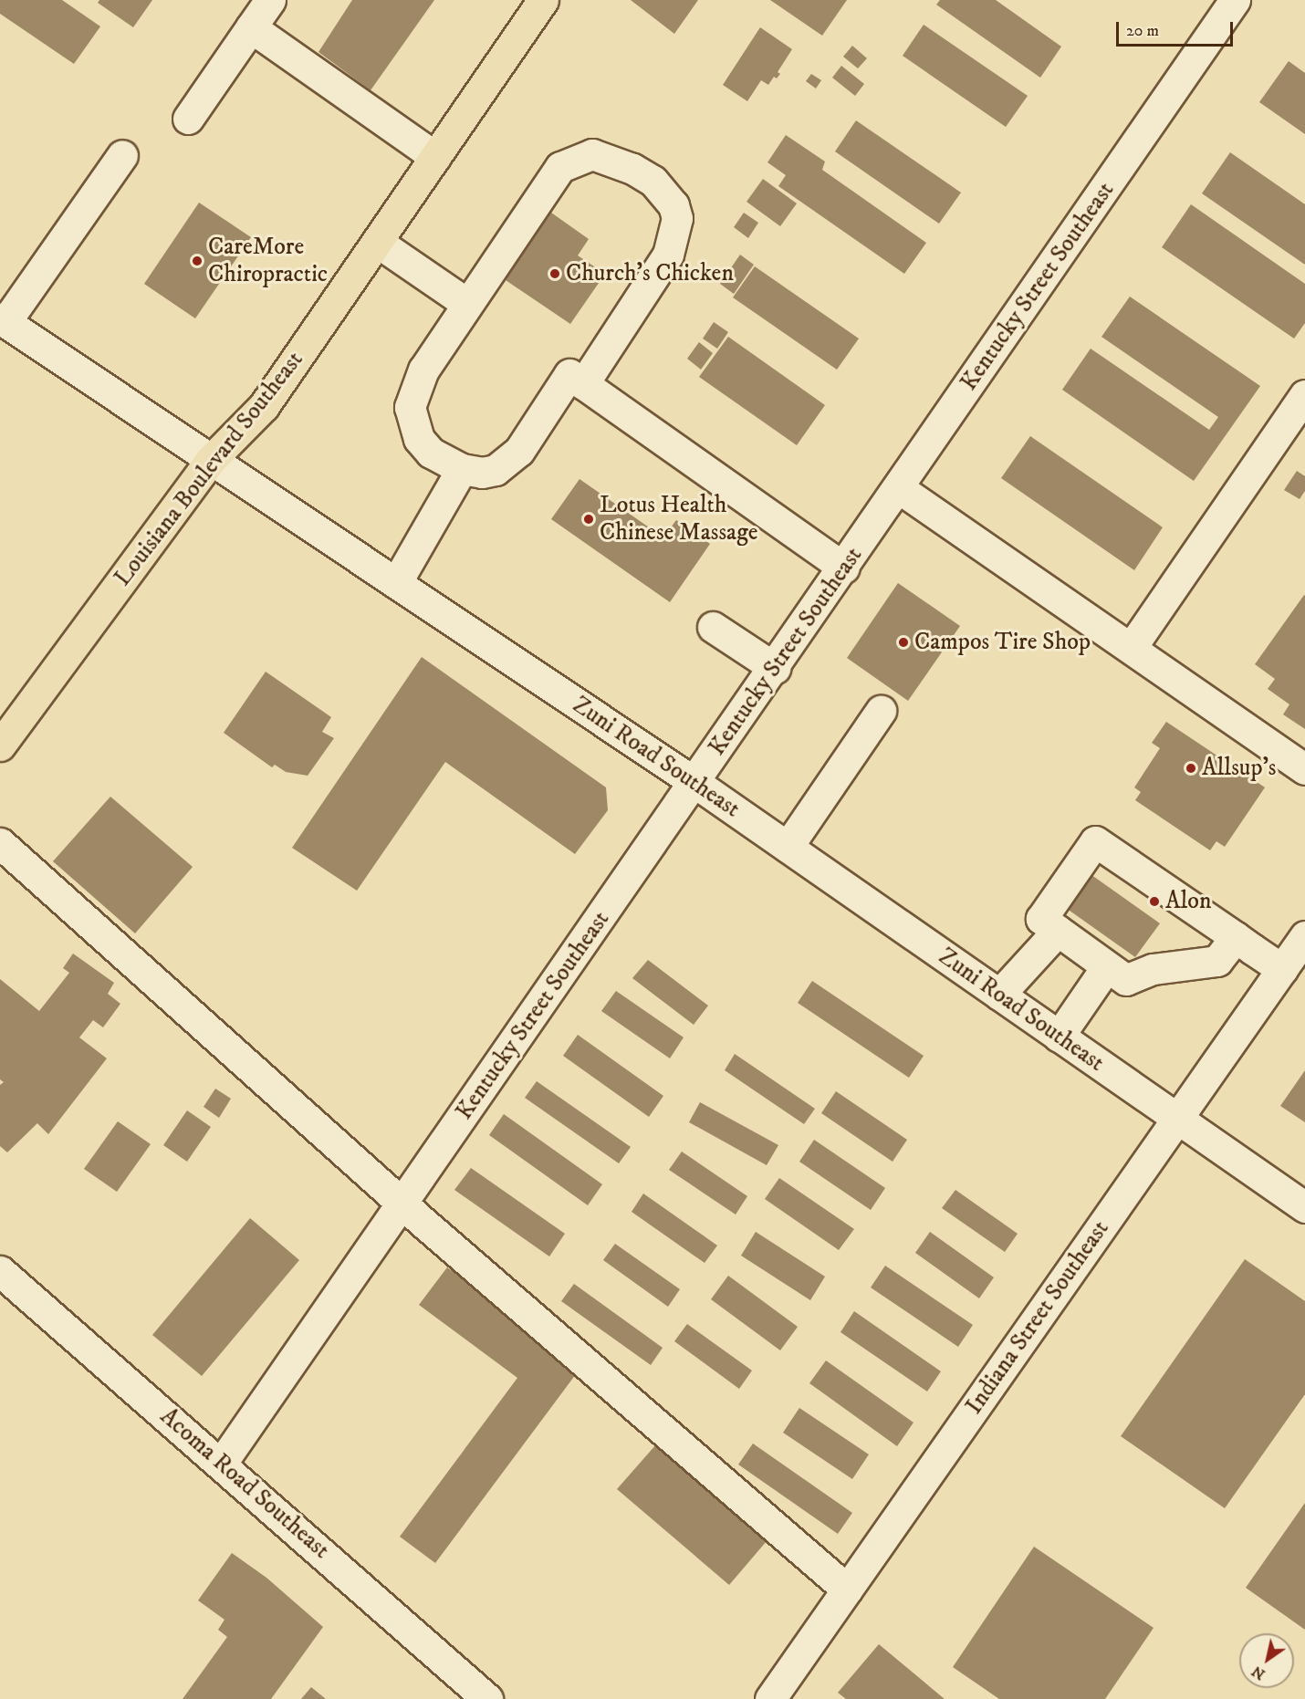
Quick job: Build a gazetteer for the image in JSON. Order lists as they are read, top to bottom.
{
  "streets": {
    "main road": ["Louisiana Boulevard Southeast"],
    "street": [
      "Kentucky Street Southeast",
      "Zuni Road Southeast",
      "Indiana Street Southeast",
      "Acoma Road Southeast"
    ]
  },
  "crossings": [
    ["Kentucky Street Southeast", "Zuni Road Southeast"],
    ["Kentucky Street Southeast", "Acoma Road Southeast"],
    ["Louisiana Boulevard Southeast", "Zuni Road Southeast"],
    ["Zuni Road Southeast", "Indiana Street Southeast"]
  ],
  "places": [
    "CareMore Chiropractic",
    "Church's Chicken",
    "Lotus Health Chinese Massage",
    "Campos Tire Shop",
    "Allsup's",
    "Alon"
  ],
  "scale_bar": "20 m",
  "north": "bottom left"
}
